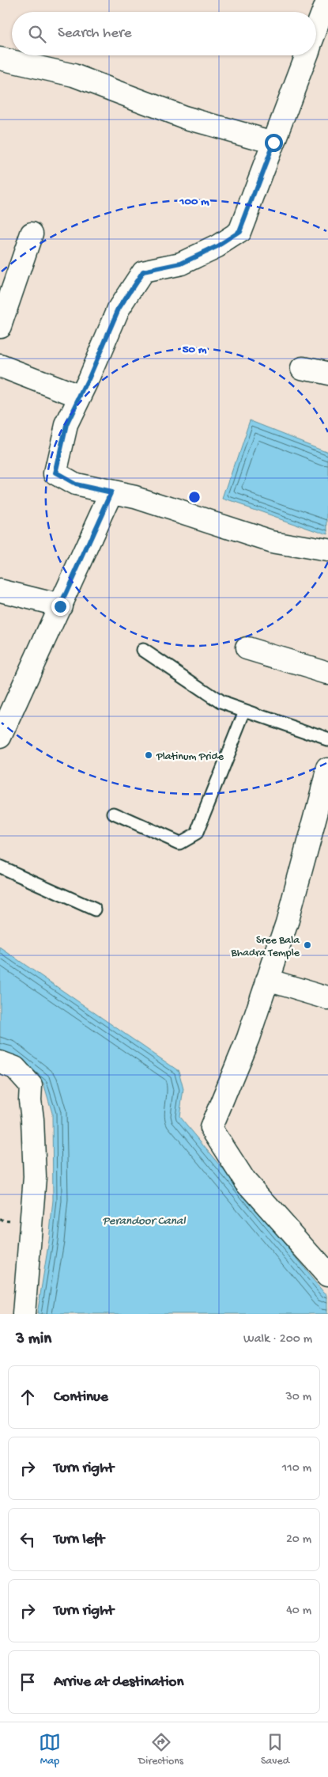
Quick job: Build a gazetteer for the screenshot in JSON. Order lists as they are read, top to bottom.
{
  "water": ["Perandoor Canal"],
  "places": ["Platinum Pride", "Sree Bala Bhadra Temple"],
  "page": {
    "search": "Search here",
    "heading": ["3 min", "Walk · 200 m"],
    "list": [
      ["Continue", "30 m"],
      ["Turn right", "110 m"],
      ["Turn left", "20 m"],
      ["Turn right", "40 m"],
      "Arrive at destination"
    ],
    "nav": ["Map", "Directions", "Saved"]
  },
  "rings": ["100 m", "50 m"]
}
